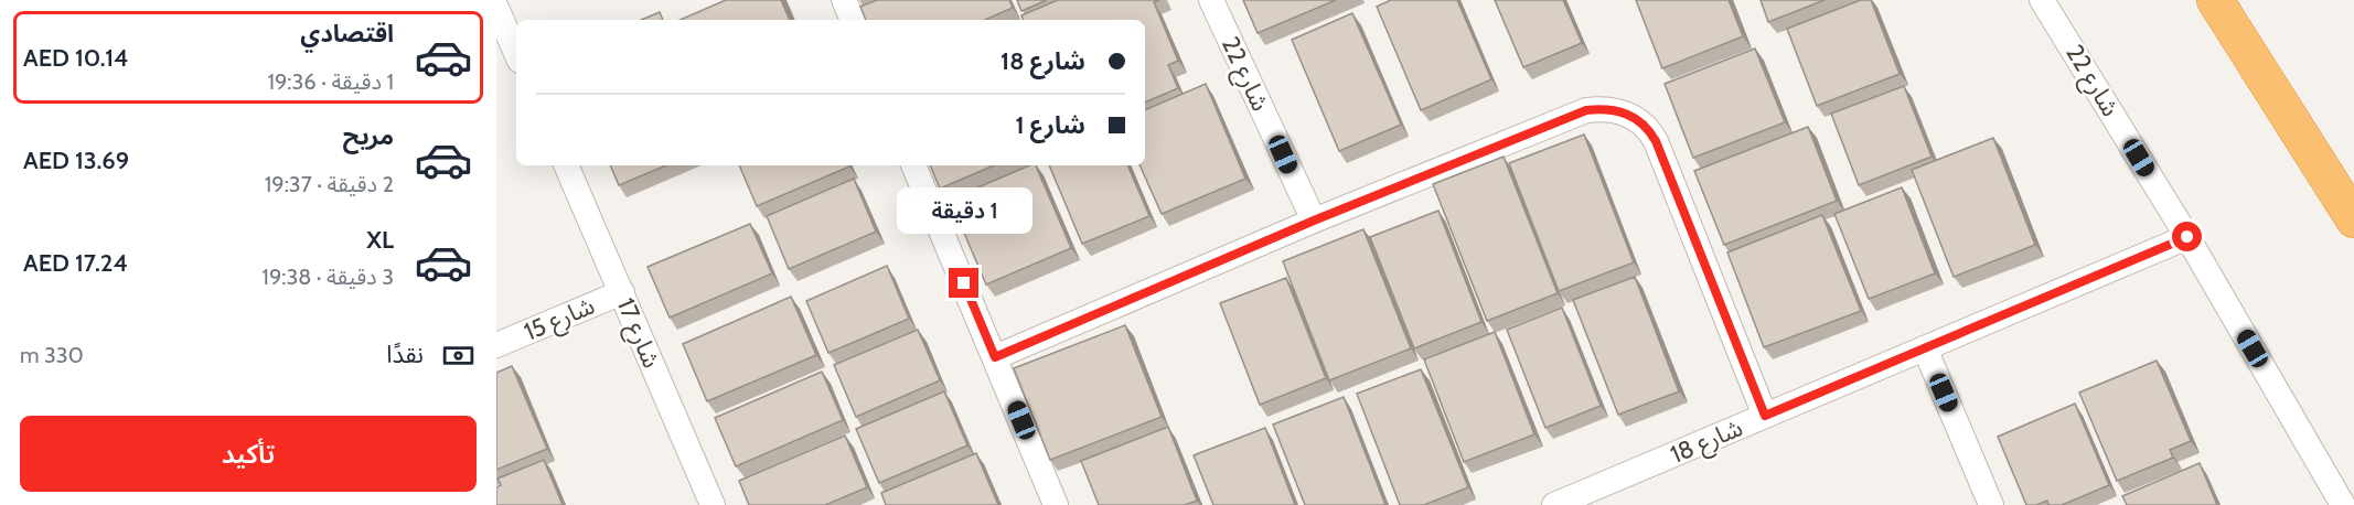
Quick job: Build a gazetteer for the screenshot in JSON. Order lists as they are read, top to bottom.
{
  "streets": {
    "street": [
      "شارع 22",
      "شارع 15",
      "شارع 17",
      "شارع 18"
    ]
  },
  "crossings": [
    ["شارع 22", "شارع 18"],
    ["شارع 15", "شارع 17"]
  ],
  "page": {
    "list": [
      {
        "name": "اقتصادي",
        "note": "1 دقيقة · 19:36",
        "value": "AED 10.14"
      },
      {
        "name": "مريح",
        "note": "2 دقيقة · 19:37",
        "value": "AED 13.69"
      },
      {
        "name": "XL",
        "note": "3 دقيقة · 19:38",
        "value": "AED 17.24"
      }
    ],
    "banner": ["شارع 18", "شارع 1"],
    "bubble": "1 دقيقة",
    "pay": ["نقدًا", "330 m"],
    "buttons": "تأكيد"
  }
}
